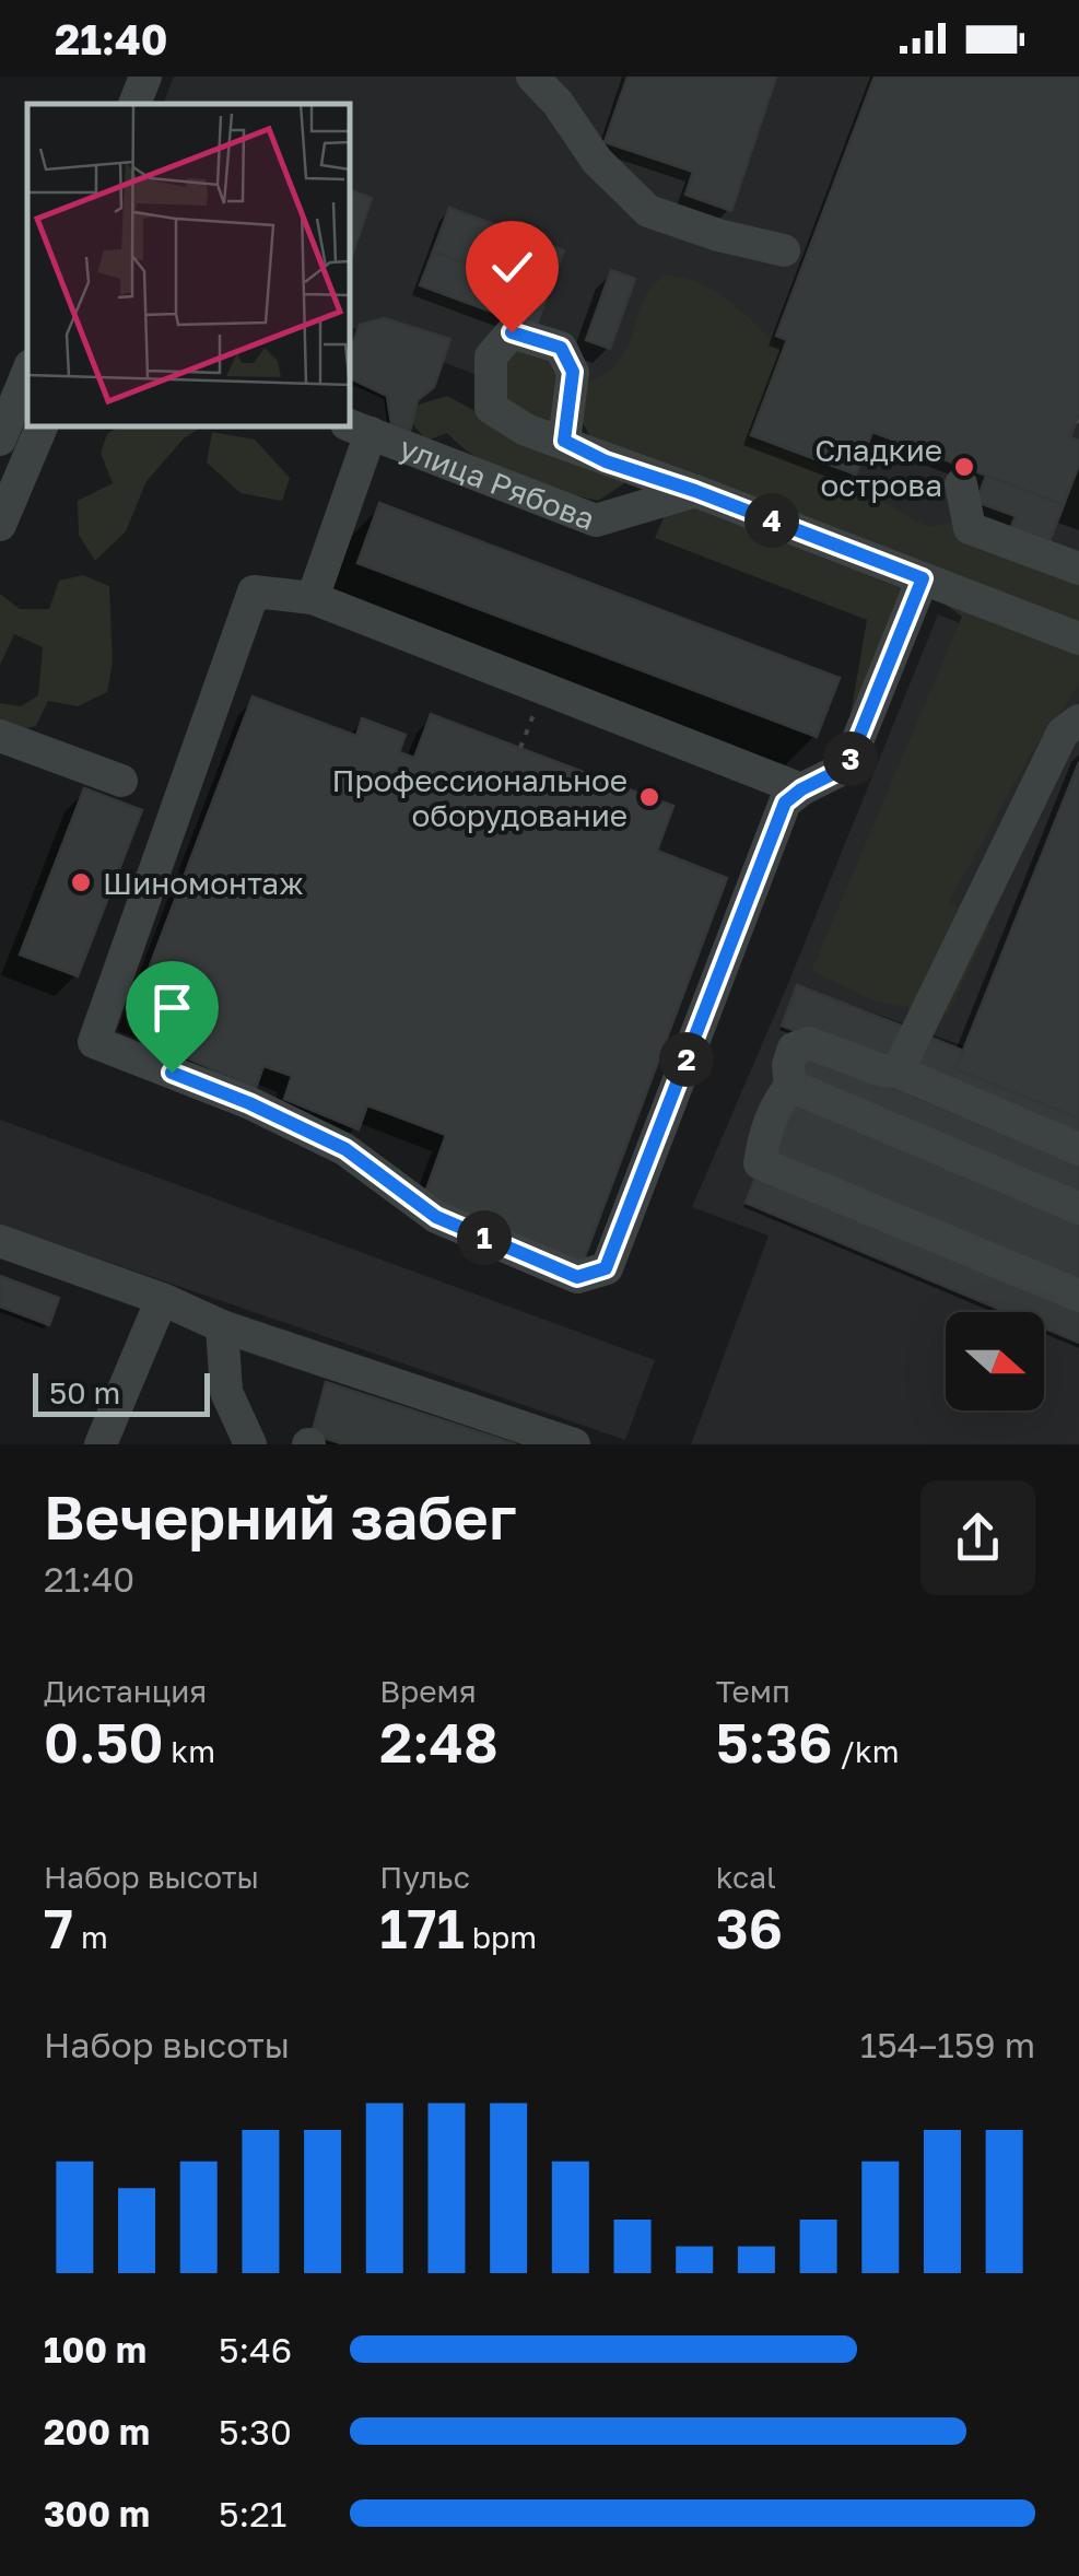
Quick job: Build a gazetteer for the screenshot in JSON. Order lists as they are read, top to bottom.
{
  "streets": {
    "street": ["улица Рябова"]
  },
  "places": ["Сладкие острова", "Профессиональное оборудование", "Шиномонтаж"],
  "scale_bar": "50 m",
  "north": "right",
  "page": {
    "status": "21:40",
    "pins": [
      "4",
      "3",
      "2",
      "1"
    ],
    "scale": "50 m",
    "heading": ["Вечерний забег", "21:40"],
    "stats": [
      ["Дистанция", "0.50 km"],
      ["Время", "2:48"],
      ["Темп", "5:36 /km"],
      ["Набор высоты", "7 m"],
      ["Пульс", "171 bpm"],
      ["kcal", "36"]
    ],
    "chart": ["Набор высоты", "154–159 m"],
    "list": [
      {
        "name": "100 m",
        "note": "5:46"
      },
      {
        "name": "200 m",
        "note": "5:30"
      },
      {
        "name": "300 m",
        "note": "5:21"
      }
    ]
  }
}
